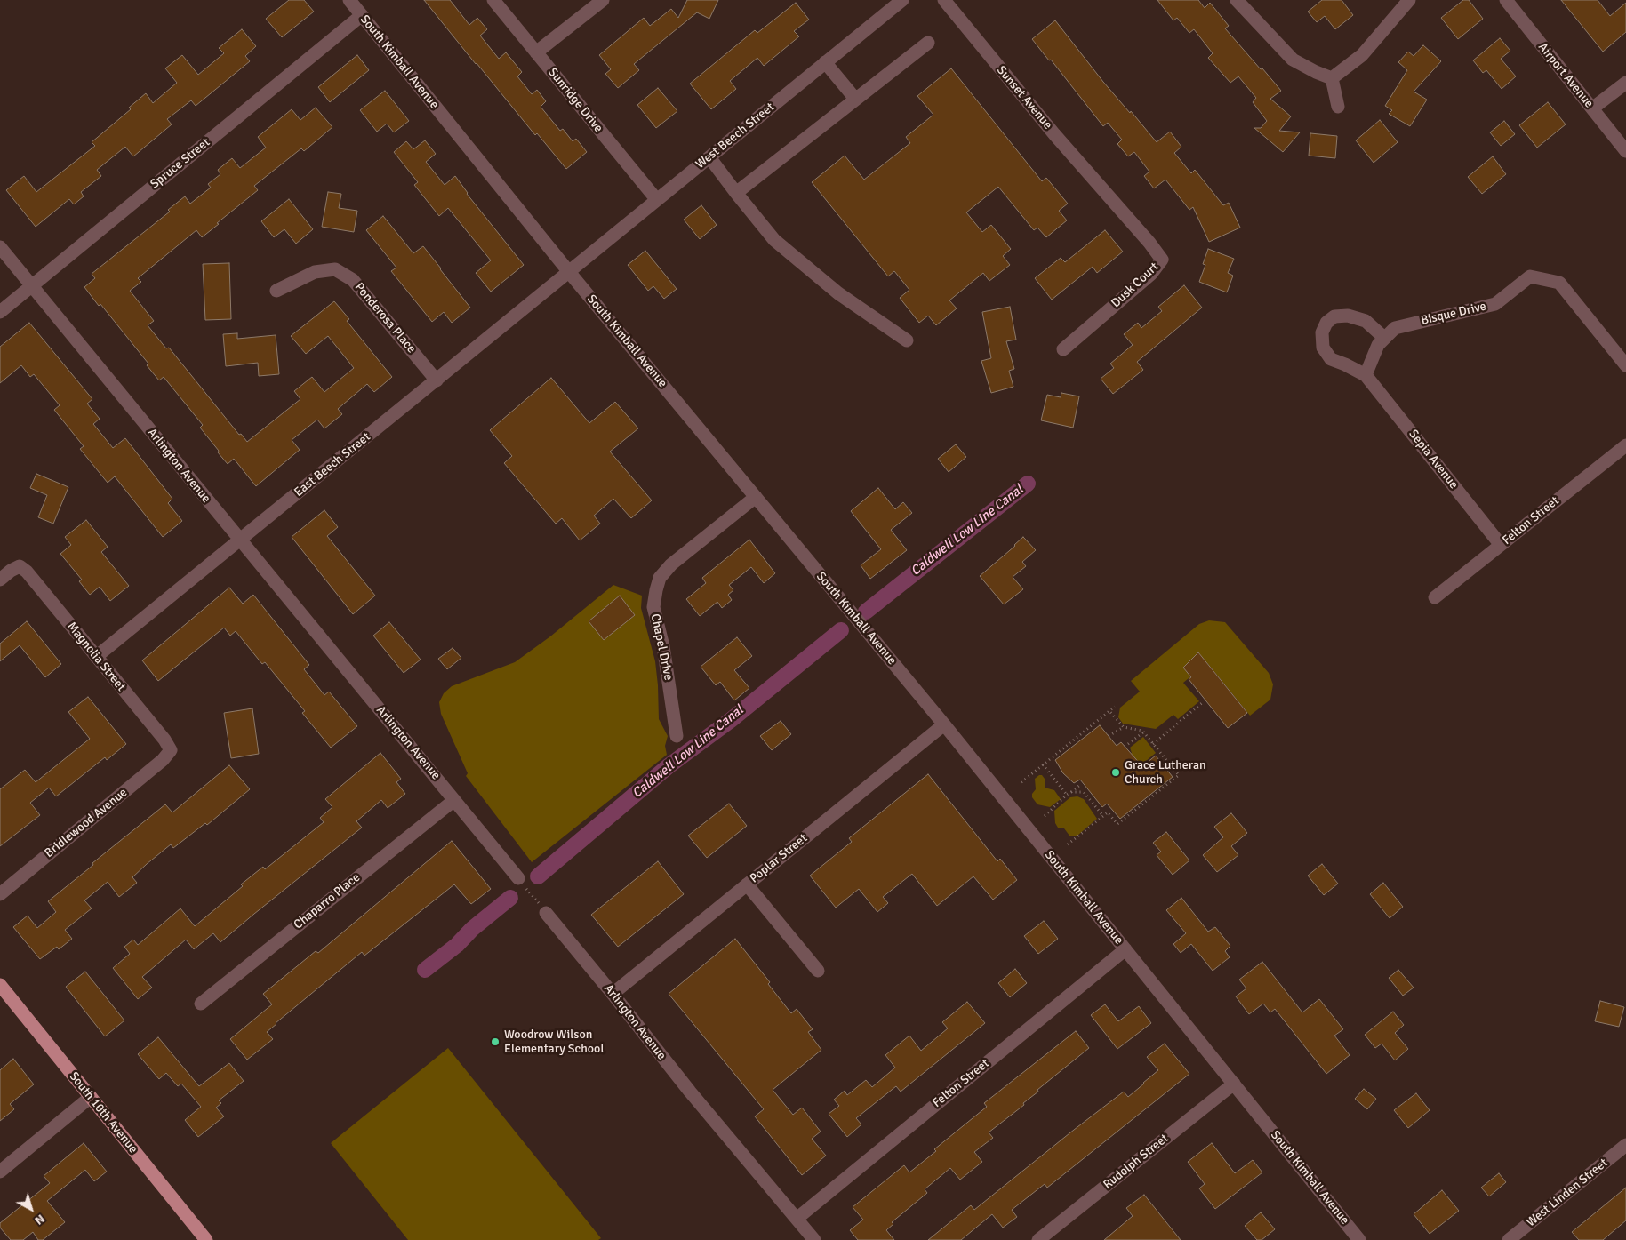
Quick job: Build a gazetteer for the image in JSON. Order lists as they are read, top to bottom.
{
  "streets": {
    "main road": ["South 10th Avenue"],
    "street": [
      "South Kimball Avenue",
      "Airport Avenue",
      "Sunset Avenue",
      "Sunridge Drive",
      "West Beech Street",
      "Spruce Street",
      "Dusk Court",
      "Bisque Drive",
      "Ponderosa Place",
      "Sepia Avenue",
      "East Beech Street",
      "Arlington Avenue",
      "Felton Street",
      "Chapel Drive",
      "Magnolia Street",
      "Bridlewood Avenue",
      "Poplar Street",
      "Chaparro Place",
      "Rudolph Street",
      "West Linden Street"
    ]
  },
  "crossings": [
    ["South Kimball Avenue", "West Beech Street"],
    ["South Kimball Avenue", "Spruce Street"],
    ["South Kimball Avenue", "East Beech Street"],
    ["South Kimball Avenue", "Felton Street"],
    ["South Kimball Avenue", "Chapel Drive"],
    ["South Kimball Avenue", "Poplar Street"],
    ["South Kimball Avenue", "Rudolph Street"],
    ["Sunset Avenue", "Dusk Court"],
    ["Sunridge Drive", "West Beech Street"],
    ["West Beech Street", "East Beech Street"],
    ["Spruce Street", "Arlington Avenue"],
    ["Bisque Drive", "Sepia Avenue"],
    ["Ponderosa Place", "East Beech Street"],
    ["Sepia Avenue", "Felton Street"],
    ["East Beech Street", "Arlington Avenue"],
    ["East Beech Street", "Magnolia Street"],
    ["Arlington Avenue", "Felton Street"],
    ["Arlington Avenue", "Poplar Street"],
    ["Arlington Avenue", "Chaparro Place"],
    ["Magnolia Street", "Bridlewood Avenue"]
  ],
  "water": ["Caldwell Low Line Canal"],
  "places": ["Grace Lutheran Church", "Woodrow Wilson Elementary School"],
  "north": "bottom right"
}
